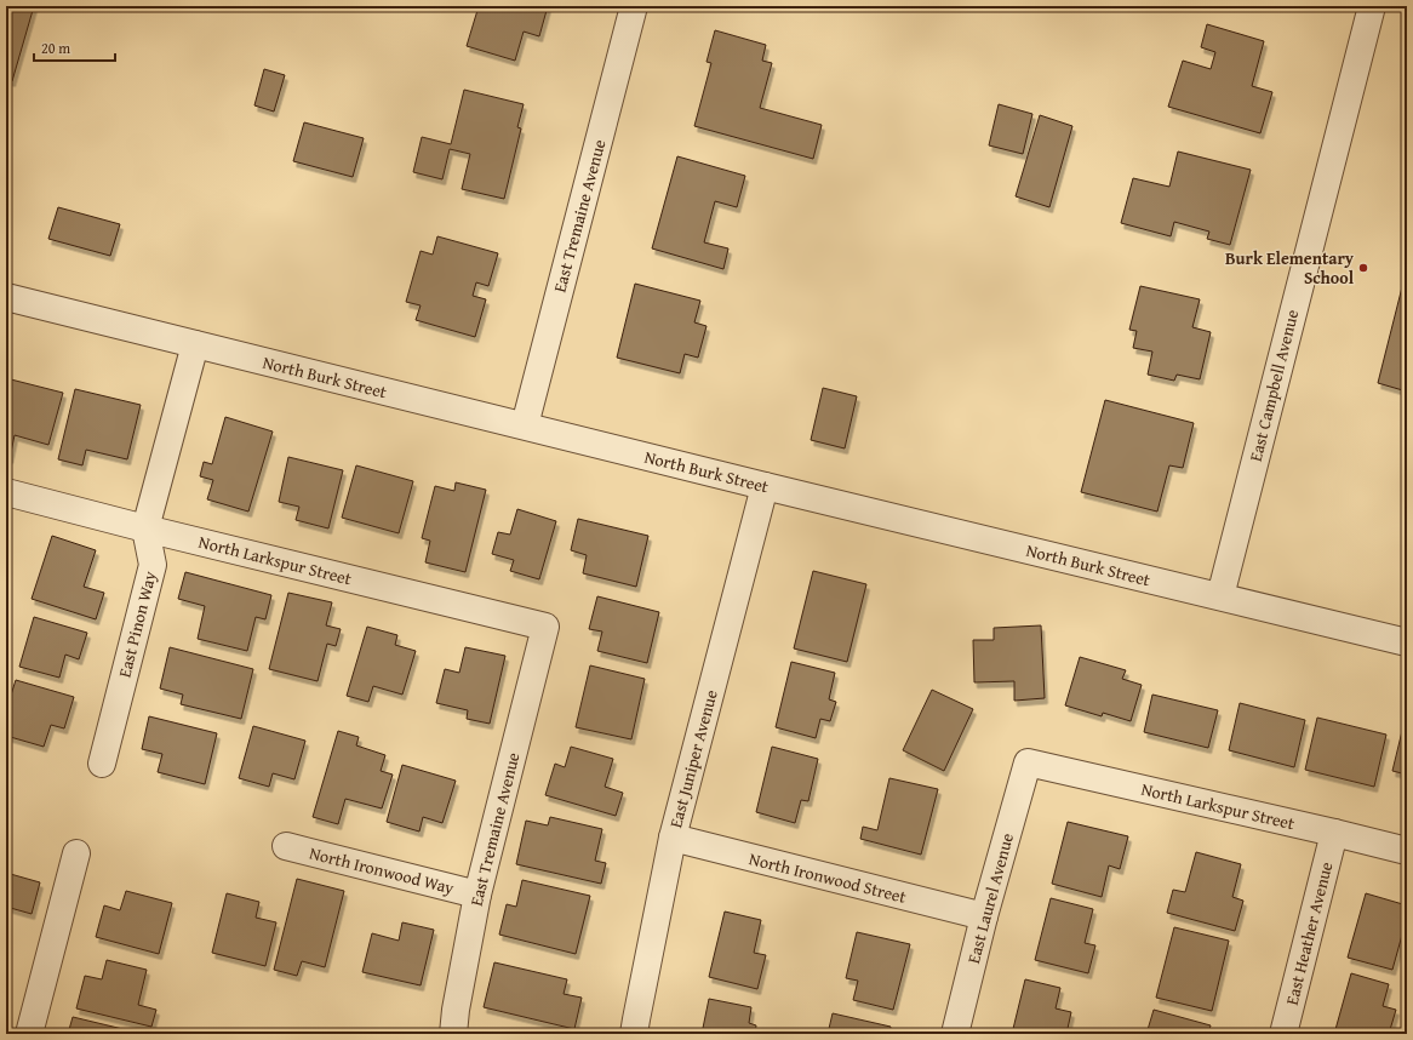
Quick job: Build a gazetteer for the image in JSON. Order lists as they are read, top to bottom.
{
  "streets": {
    "street": [
      "East Tremaine Avenue",
      "North Burk Street",
      "East Campbell Avenue",
      "North Larkspur Street",
      "East Pinon Way",
      "East Juniper Avenue",
      "North Ironwood Way",
      "North Ironwood Street",
      "East Laurel Avenue",
      "East Heather Avenue"
    ]
  },
  "crossings": [
    ["East Tremaine Avenue", "North Burk Street"],
    ["East Tremaine Avenue", "North Larkspur Street"],
    ["East Tremaine Avenue", "North Ironwood Way"],
    ["North Burk Street", "East Campbell Avenue"],
    ["North Burk Street", "East Pinon Way"],
    ["North Burk Street", "East Juniper Avenue"],
    ["North Larkspur Street", "East Pinon Way"],
    ["North Larkspur Street", "East Laurel Avenue"],
    ["North Larkspur Street", "East Heather Avenue"],
    ["East Juniper Avenue", "North Ironwood Street"],
    ["North Ironwood Street", "East Laurel Avenue"]
  ],
  "places": ["Burk Elementary School"],
  "scale_bar": "20 m"
}
